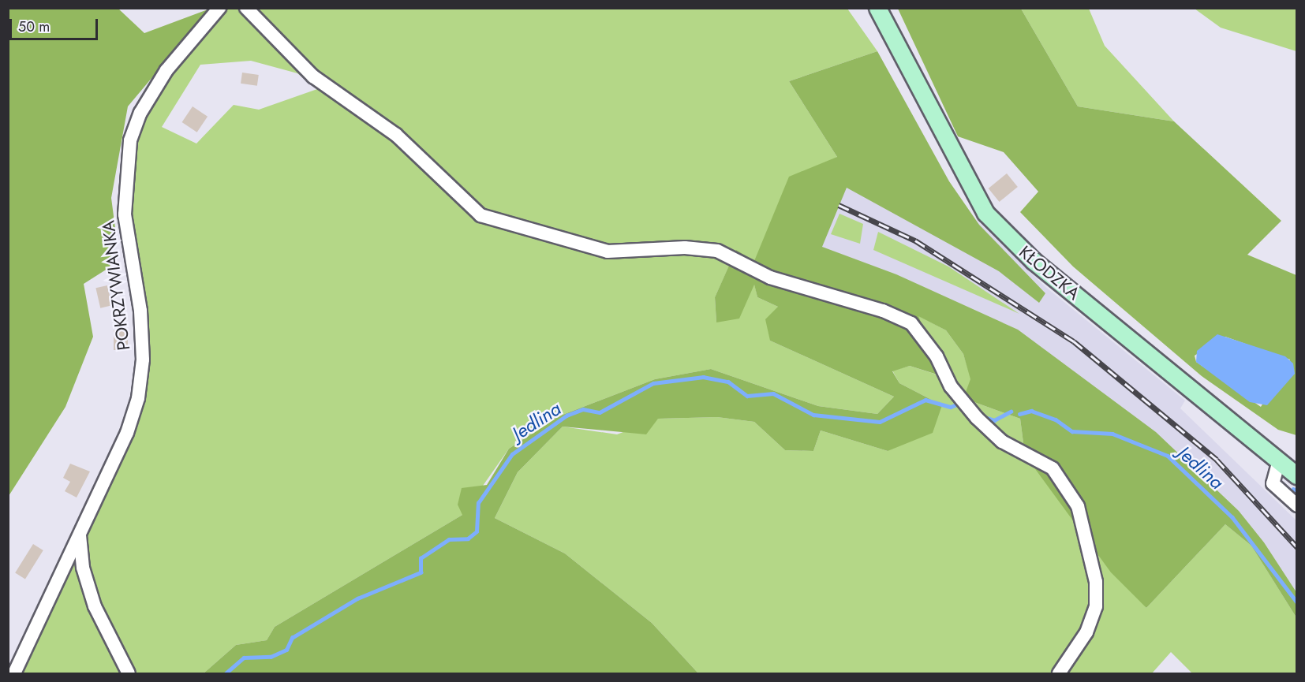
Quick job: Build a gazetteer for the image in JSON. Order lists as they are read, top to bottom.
{
  "streets": {
    "main road": ["KŁODZKA"],
    "street": ["POKRZYWIANKA"]
  },
  "water": ["Jedlina"],
  "scale_bar": "50 m"
}
